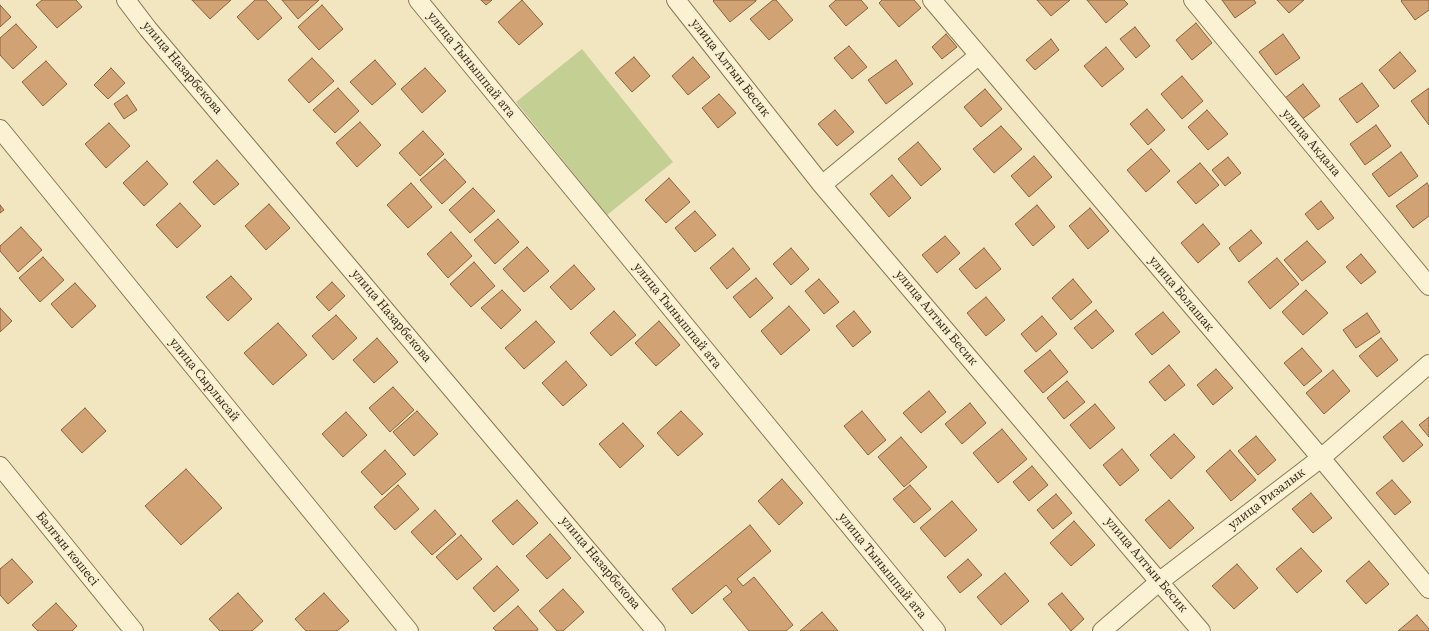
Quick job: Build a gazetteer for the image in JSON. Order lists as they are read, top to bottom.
{
  "streets": {
    "street": [
      "улица Тынышпай ата",
      "улица Назарбекова",
      "улица Алтын Бесик",
      "улица Акдала",
      "улица Болашак",
      "улица Сырлысай",
      "улица Ризалык",
      "Балғын көшесі"
    ]
  },
  "crossings": [
    ["улица Алтын Бесик", "улица Ризалык"],
    ["улица Болашак", "улица Ризалык"]
  ]
}
